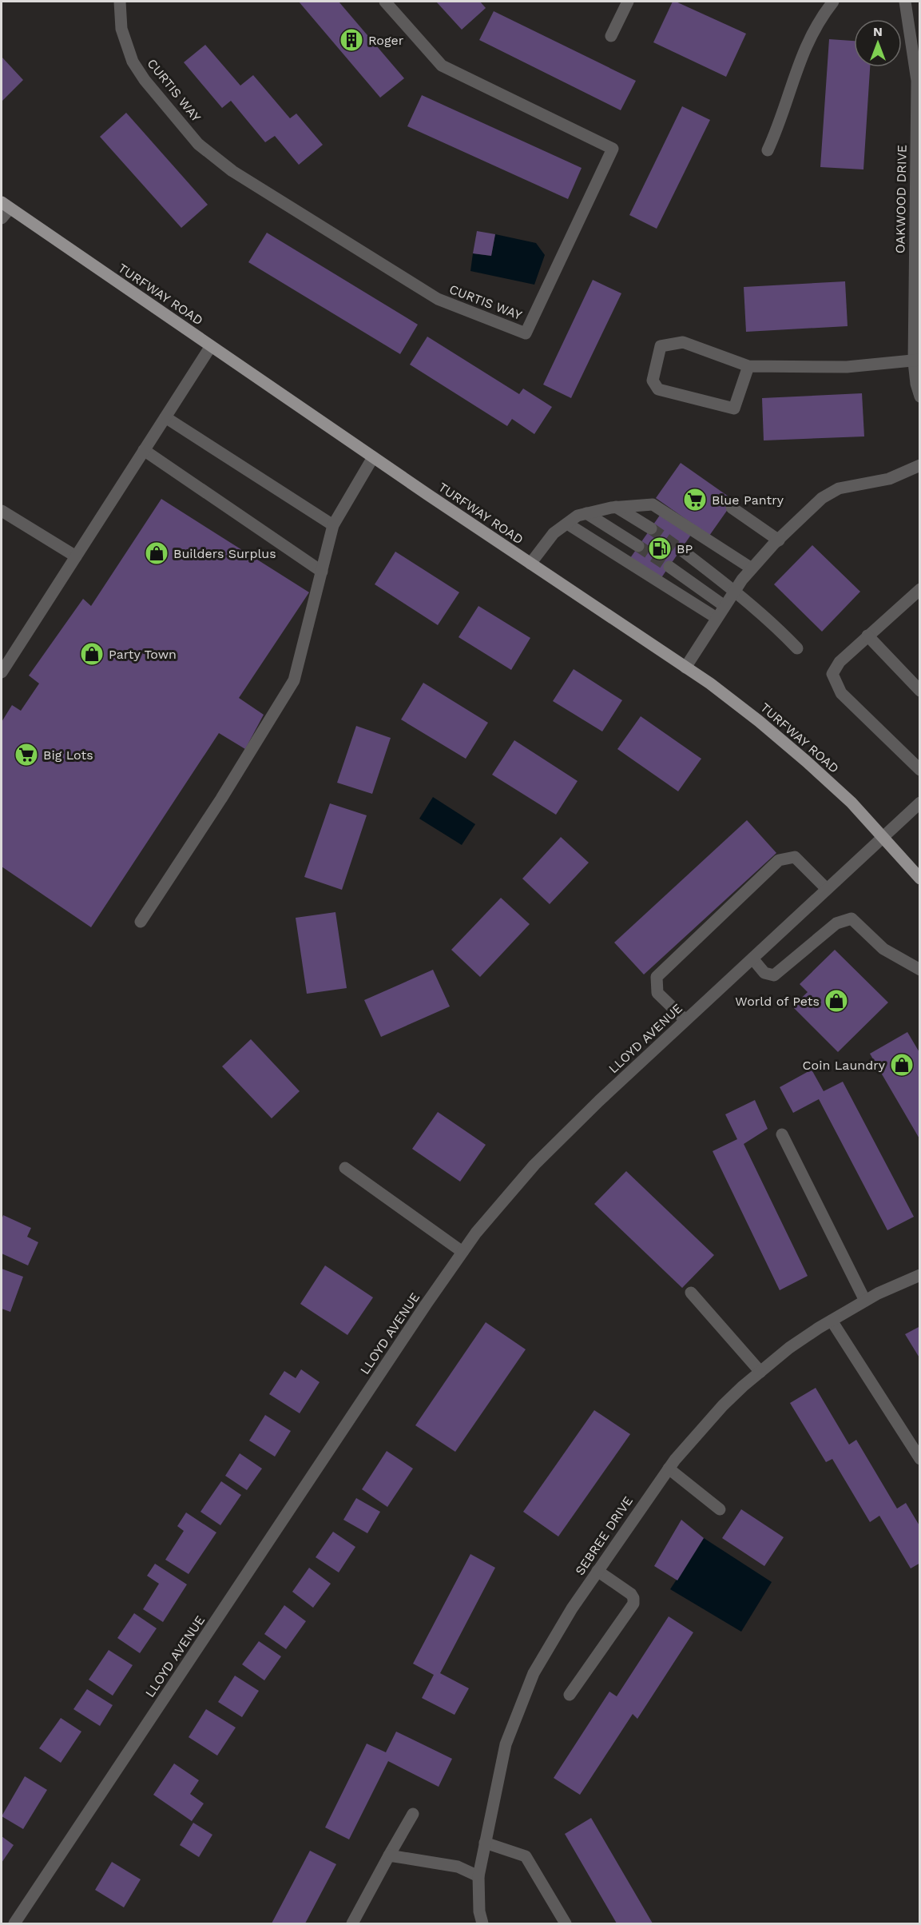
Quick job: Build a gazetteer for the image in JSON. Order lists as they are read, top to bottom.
{
  "streets": {
    "main road": ["TURFWAY ROAD"],
    "street": [
      "CURTIS WAY",
      "OAKWOOD DRIVE",
      "LLOYD AVENUE",
      "SEBREE DRIVE"
    ]
  },
  "crossings": [
    ["TURFWAY ROAD", "LLOYD AVENUE"]
  ],
  "places": {
    "building": ["Roger"],
    "supermarket": ["Blue Pantry", "Big Lots"],
    "fuel station": ["BP"],
    "shop": [
      "Builders Surplus",
      "Party Town",
      "World of Pets",
      "Coin Laundry"
    ]
  },
  "north": "top"
}
